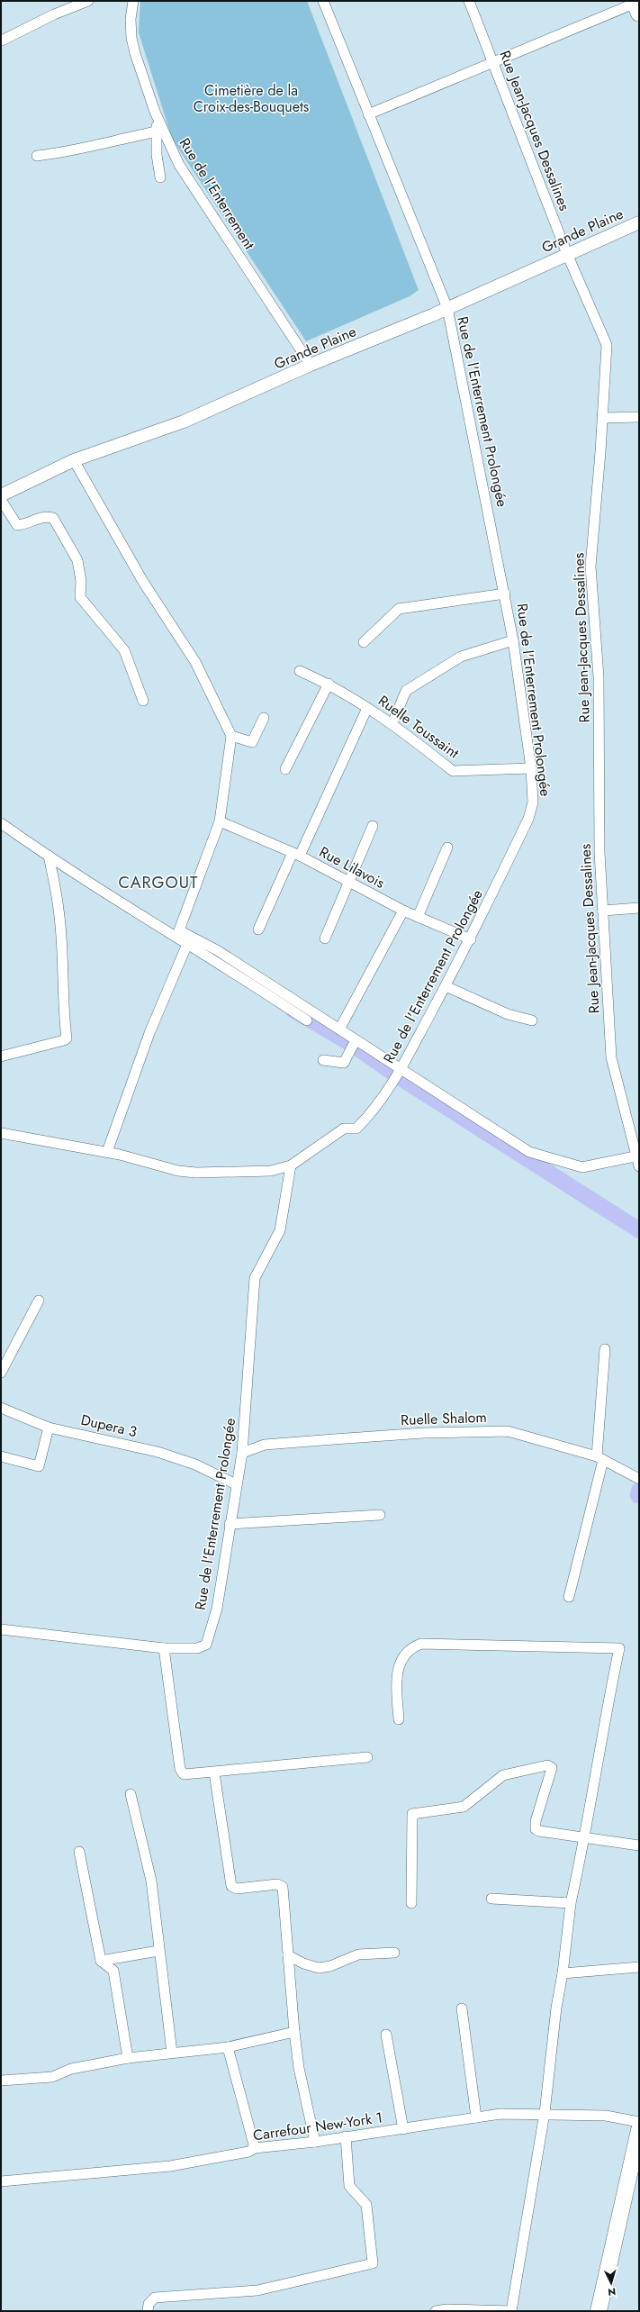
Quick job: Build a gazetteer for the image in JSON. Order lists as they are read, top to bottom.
{
  "streets": {
    "street": [
      "Rue Jean-Jacques Dessalines",
      "Rue de l'Enterrement",
      "Grande Plaine",
      "Rue de l'Enterrement Prolongée",
      "Ruelle Toussaint",
      "Rue Lilavois",
      "Ruelle Shalom",
      "Dupera 3",
      "Carrefour New-York 1"
    ]
  },
  "crossings": [
    ["Rue Jean-Jacques Dessalines", "Grande Plaine"],
    ["Rue de l'Enterrement", "Grande Plaine"],
    ["Grande Plaine", "Rue de l'Enterrement Prolongée"],
    ["Rue de l'Enterrement Prolongée", "Ruelle Toussaint"],
    ["Rue de l'Enterrement Prolongée", "Rue Lilavois"],
    ["Rue de l'Enterrement Prolongée", "Ruelle Shalom"],
    ["Rue de l'Enterrement Prolongée", "Dupera 3"]
  ],
  "districts": ["CARGOUT"],
  "parks": ["Cimetière de la Croix-des-Bouquets"],
  "north": "bottom"
}
